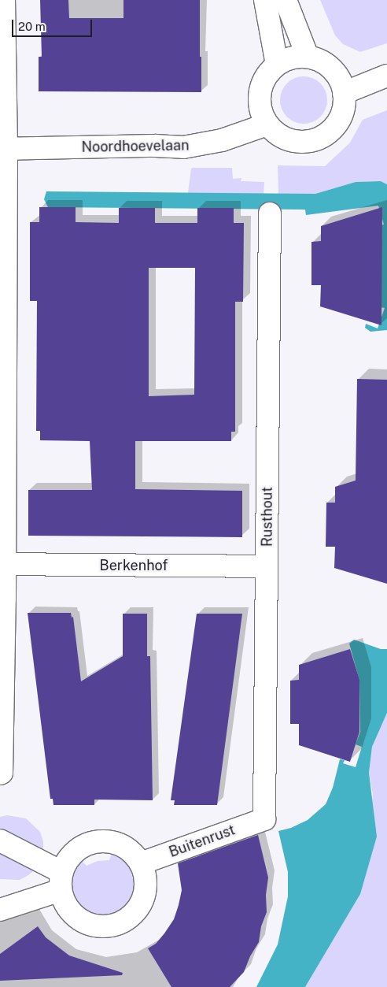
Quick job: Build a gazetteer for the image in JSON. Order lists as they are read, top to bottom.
{
  "streets": {
    "street": [
      "Noordhoevelaan",
      "Rusthout",
      "Berkenhof",
      "Buitenrust"
    ]
  },
  "crossings": [
    ["Rusthout", "Berkenhof"],
    ["Rusthout", "Buitenrust"]
  ],
  "scale_bar": "20 m"
}
